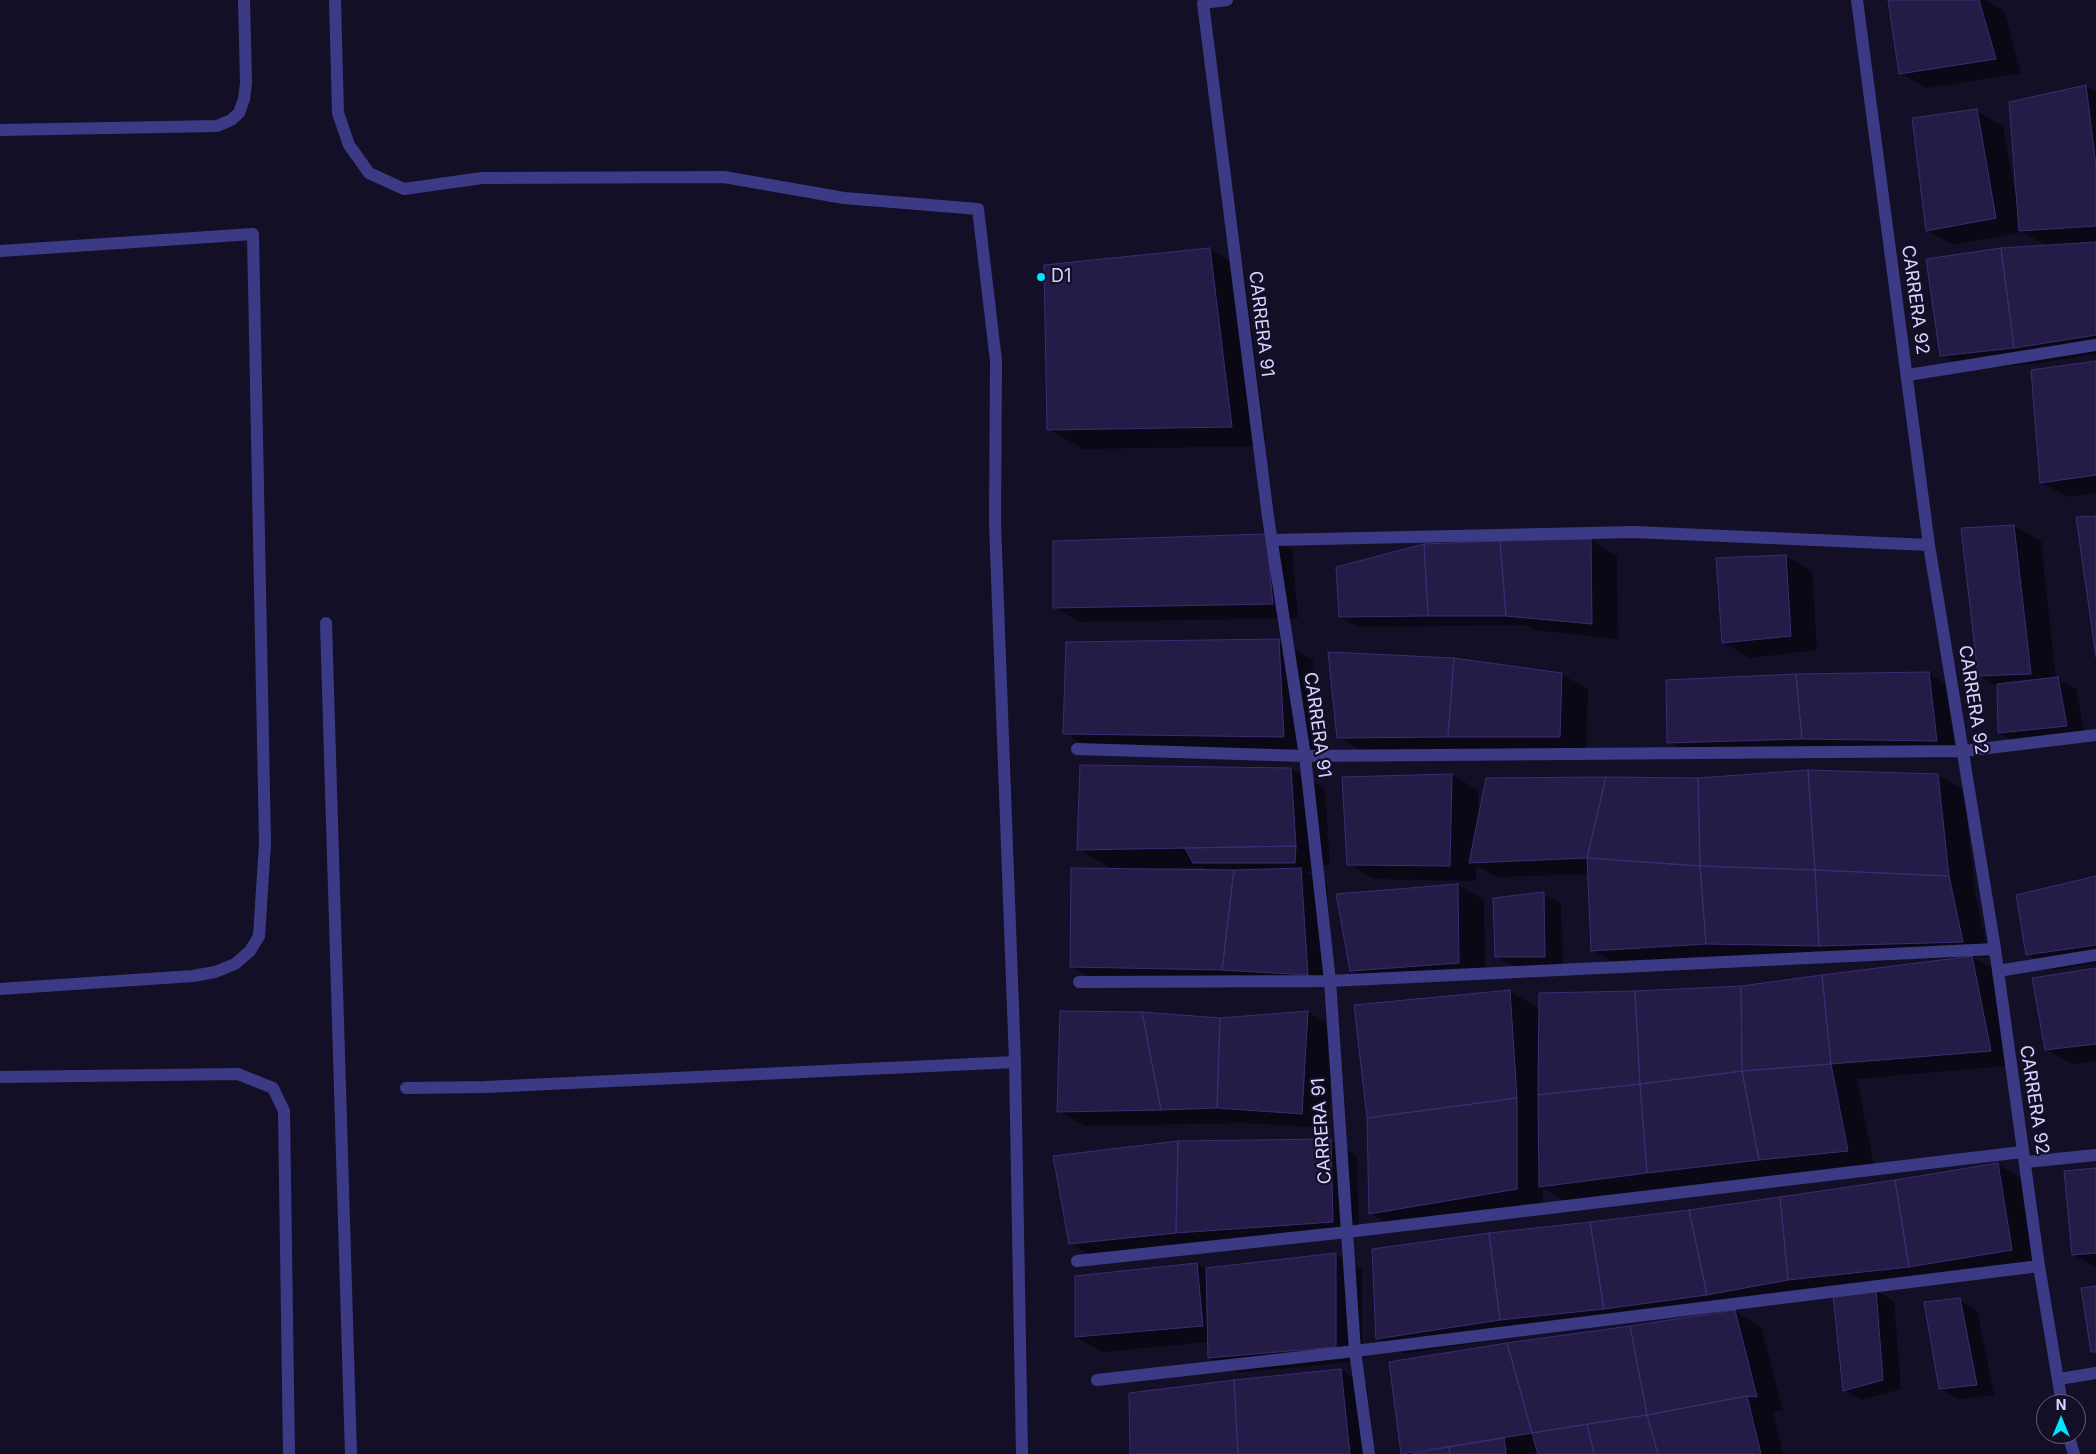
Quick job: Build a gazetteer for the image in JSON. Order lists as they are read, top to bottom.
{
  "streets": {
    "street": ["CARRERA 92", "CARRERA 91"]
  },
  "places": ["D1"],
  "north": "top"
}
